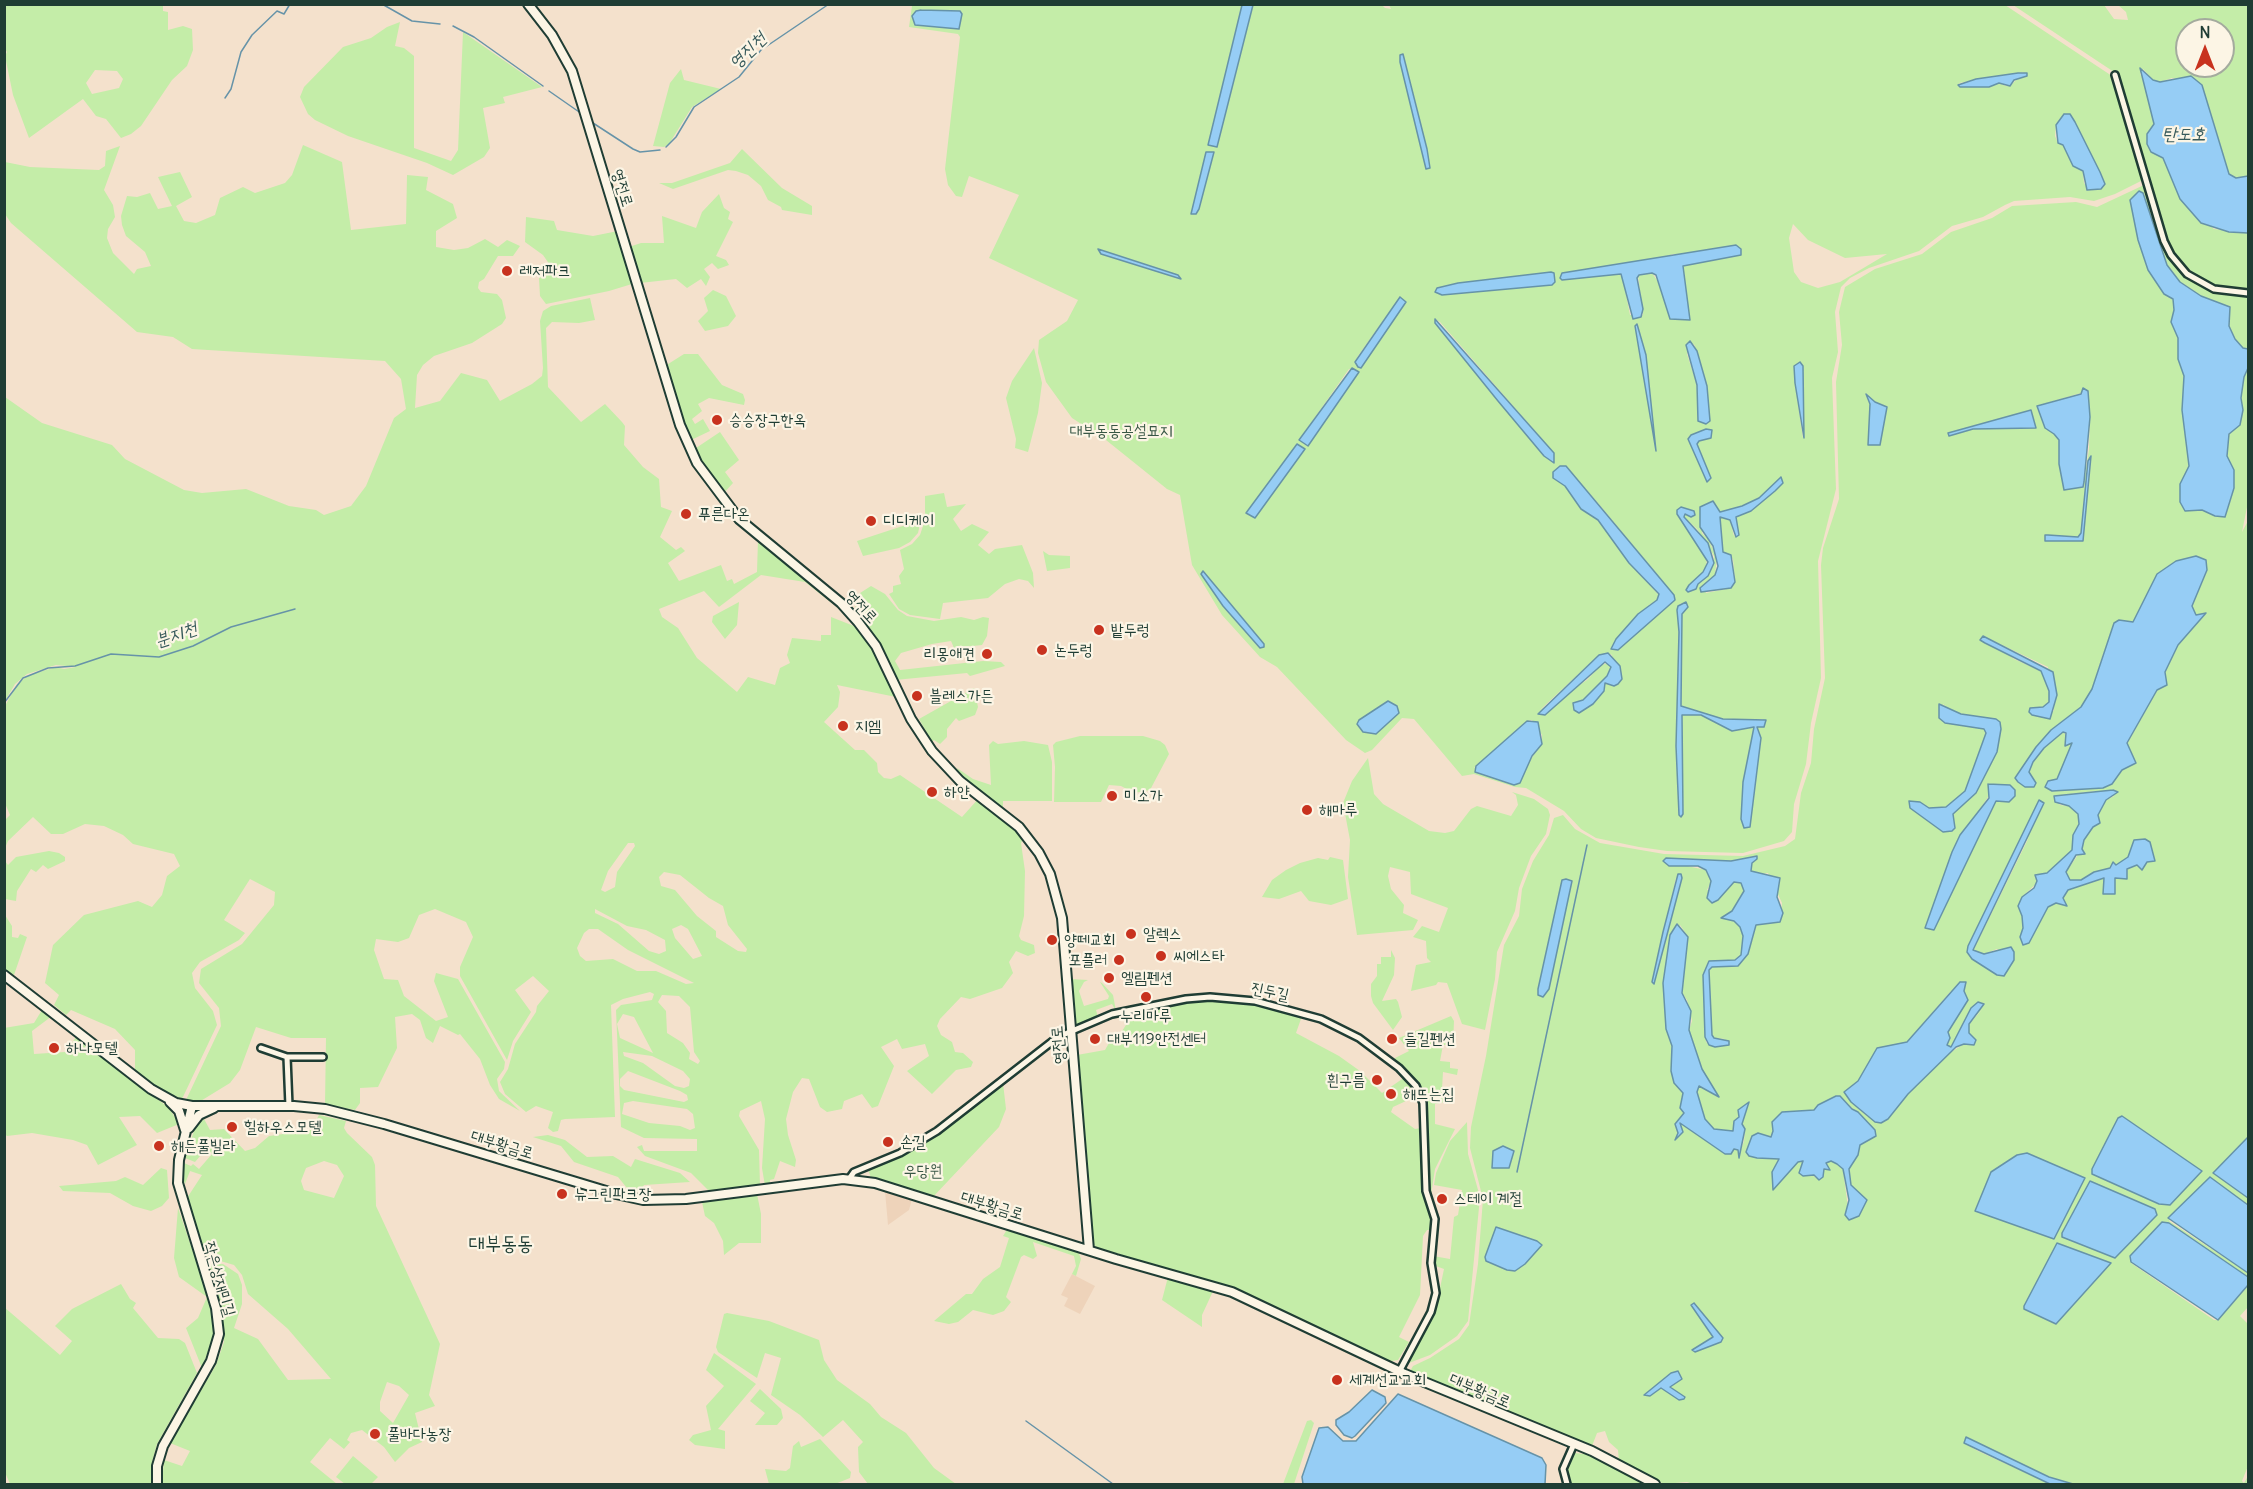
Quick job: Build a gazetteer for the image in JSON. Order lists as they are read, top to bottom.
{
  "streets": {
    "street": [
      "영전로",
      "진두길",
      "대부황금로",
      "작은상재미길"
    ]
  },
  "crossings": [
    ["영전로", "진두길"],
    ["영전로", "대부황금로"],
    ["진두길", "대부황금로"],
    ["대부황금로", "작은상재미길"]
  ],
  "districts": ["대부동동"],
  "water": ["영진천", "탄도호", "분지천"],
  "parks": ["대부동동공설묘지", "우당원"],
  "places": [
    "레저파크",
    "승승장구한옥",
    "푸른다온",
    "디디케이",
    "밭두렁",
    "논두렁",
    "리몽애견",
    "블레스가든",
    "지엠",
    "하얀",
    "미소가",
    "해마루",
    "알렉스",
    "양떼교회",
    "씨에스타",
    "포플러",
    "엘림펜션",
    "누리마루",
    "대부119안전센터",
    "들길펜션",
    "하나모텔",
    "흰구름",
    "해뜨는집",
    "힐하우스모텔",
    "손길",
    "해든풀빌라",
    "뉴그린파크장",
    "스테이 계절",
    "세계선교교회",
    "풀바다농장"
  ],
  "north": "top"
}
